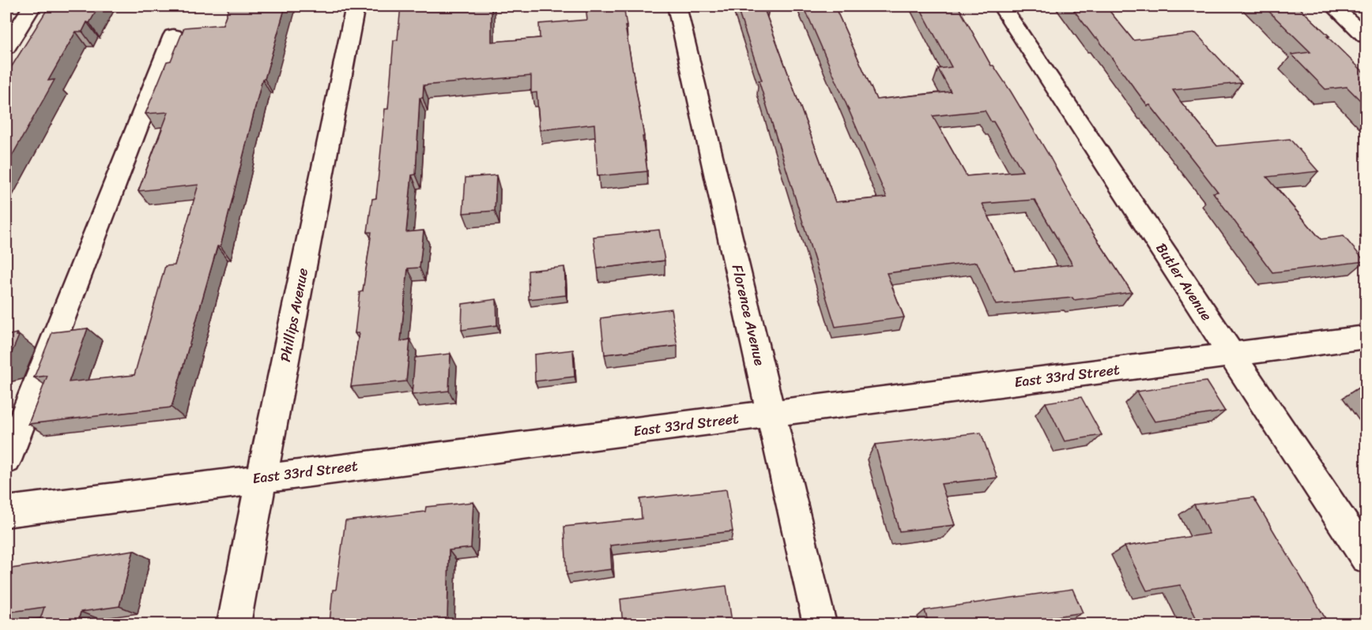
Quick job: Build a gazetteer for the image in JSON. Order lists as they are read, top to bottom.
{
  "streets": {
    "street": [
      "Butler Avenue",
      "Phillips Avenue",
      "Florence Avenue",
      "East 33rd Street"
    ]
  },
  "crossings": [
    ["Butler Avenue", "East 33rd Street"],
    ["Phillips Avenue", "East 33rd Street"],
    ["Florence Avenue", "East 33rd Street"]
  ]
}
